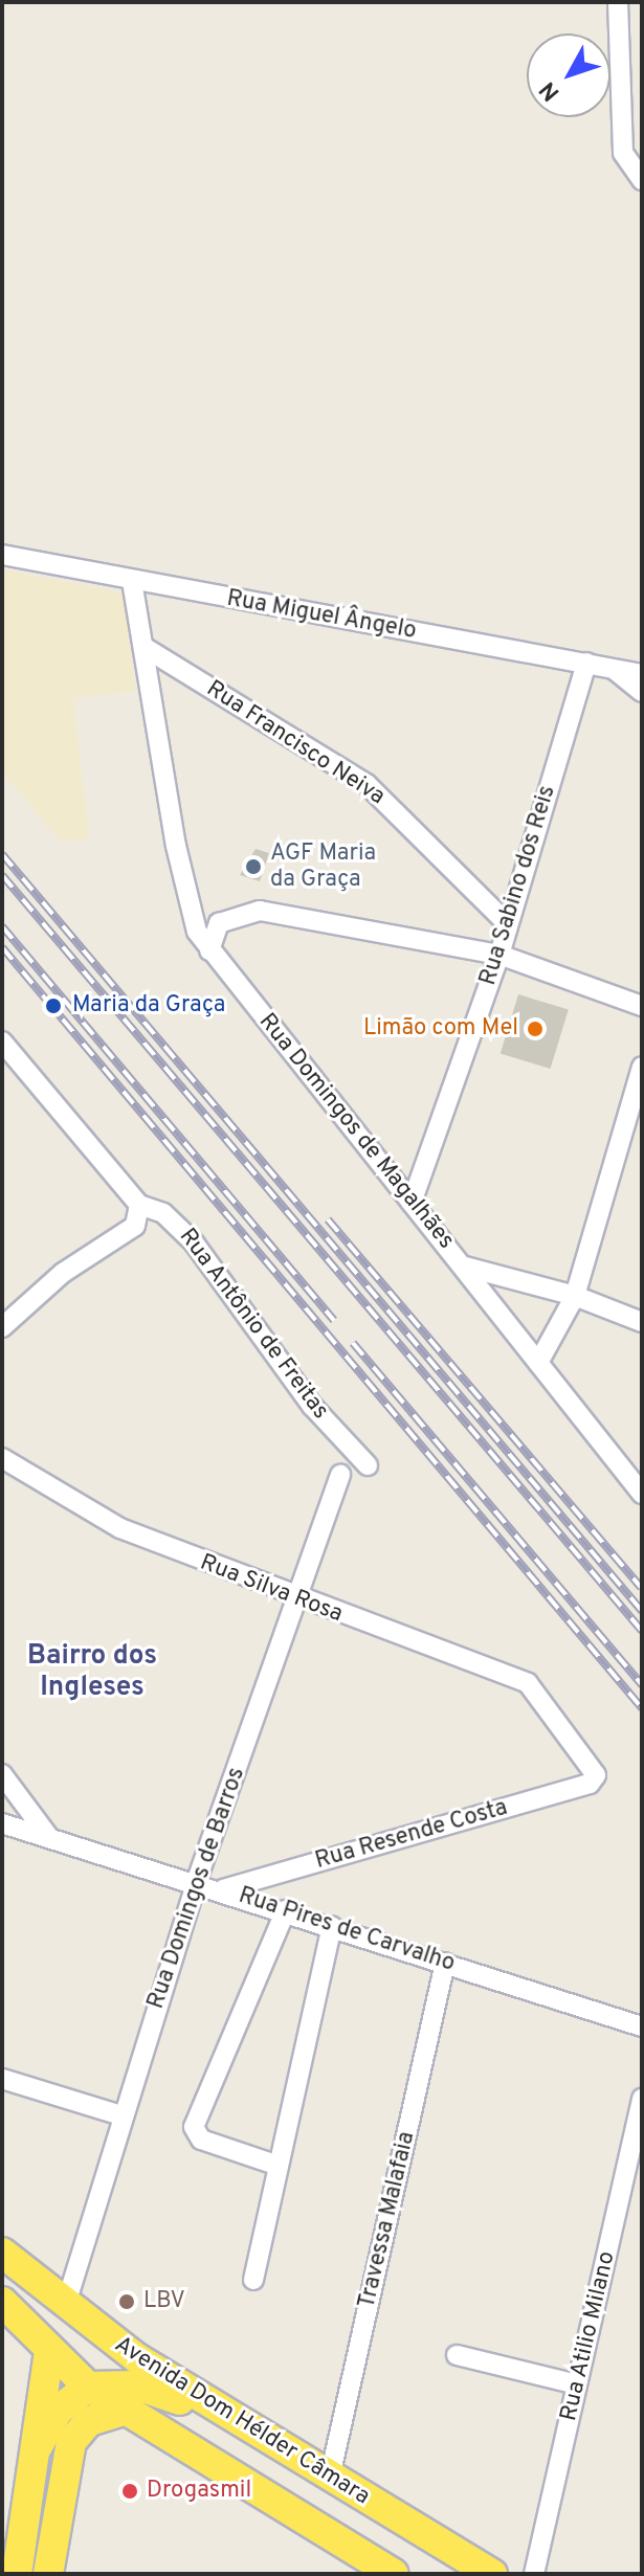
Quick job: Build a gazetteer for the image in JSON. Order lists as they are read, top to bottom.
{
  "streets": {
    "main road": ["Avenida Dom Hélder Câmara"],
    "street": [
      "Rua Miguel Ângelo",
      "Rua Francisco Neiva",
      "Rua Sabino dos Reis",
      "Rua Domingos de Magalhães",
      "Rua Antônio de Freitas",
      "Rua Silva Rosa",
      "Rua Resende Costa",
      "Rua Domingos de Barros",
      "Rua Pires de Carvalho",
      "Travessa Malafaia",
      "Rua Atilio Milano"
    ]
  },
  "crossings": [
    ["Rua Miguel Ângelo", "Rua Sabino dos Reis"],
    ["Rua Miguel Ângelo", "Rua Domingos de Magalhães"],
    ["Rua Francisco Neiva", "Rua Sabino dos Reis"],
    ["Rua Francisco Neiva", "Rua Domingos de Magalhães"],
    ["Rua Sabino dos Reis", "Rua Domingos de Magalhães"],
    ["Rua Silva Rosa", "Rua Resende Costa"],
    ["Rua Silva Rosa", "Rua Domingos de Barros"],
    ["Rua Resende Costa", "Rua Pires de Carvalho"],
    ["Rua Domingos de Barros", "Rua Pires de Carvalho"],
    ["Rua Domingos de Barros", "Avenida Dom Hélder Câmara"],
    ["Rua Pires de Carvalho", "Travessa Malafaia"],
    ["Travessa Malafaia", "Avenida Dom Hélder Câmara"]
  ],
  "districts": ["Bairro dos Ingleses"],
  "places": [
    "AGF Maria da Graça",
    "Maria da Graça",
    "Limão com Mel",
    "LBV",
    "Drogasmil"
  ],
  "north": "bottom left"
}
